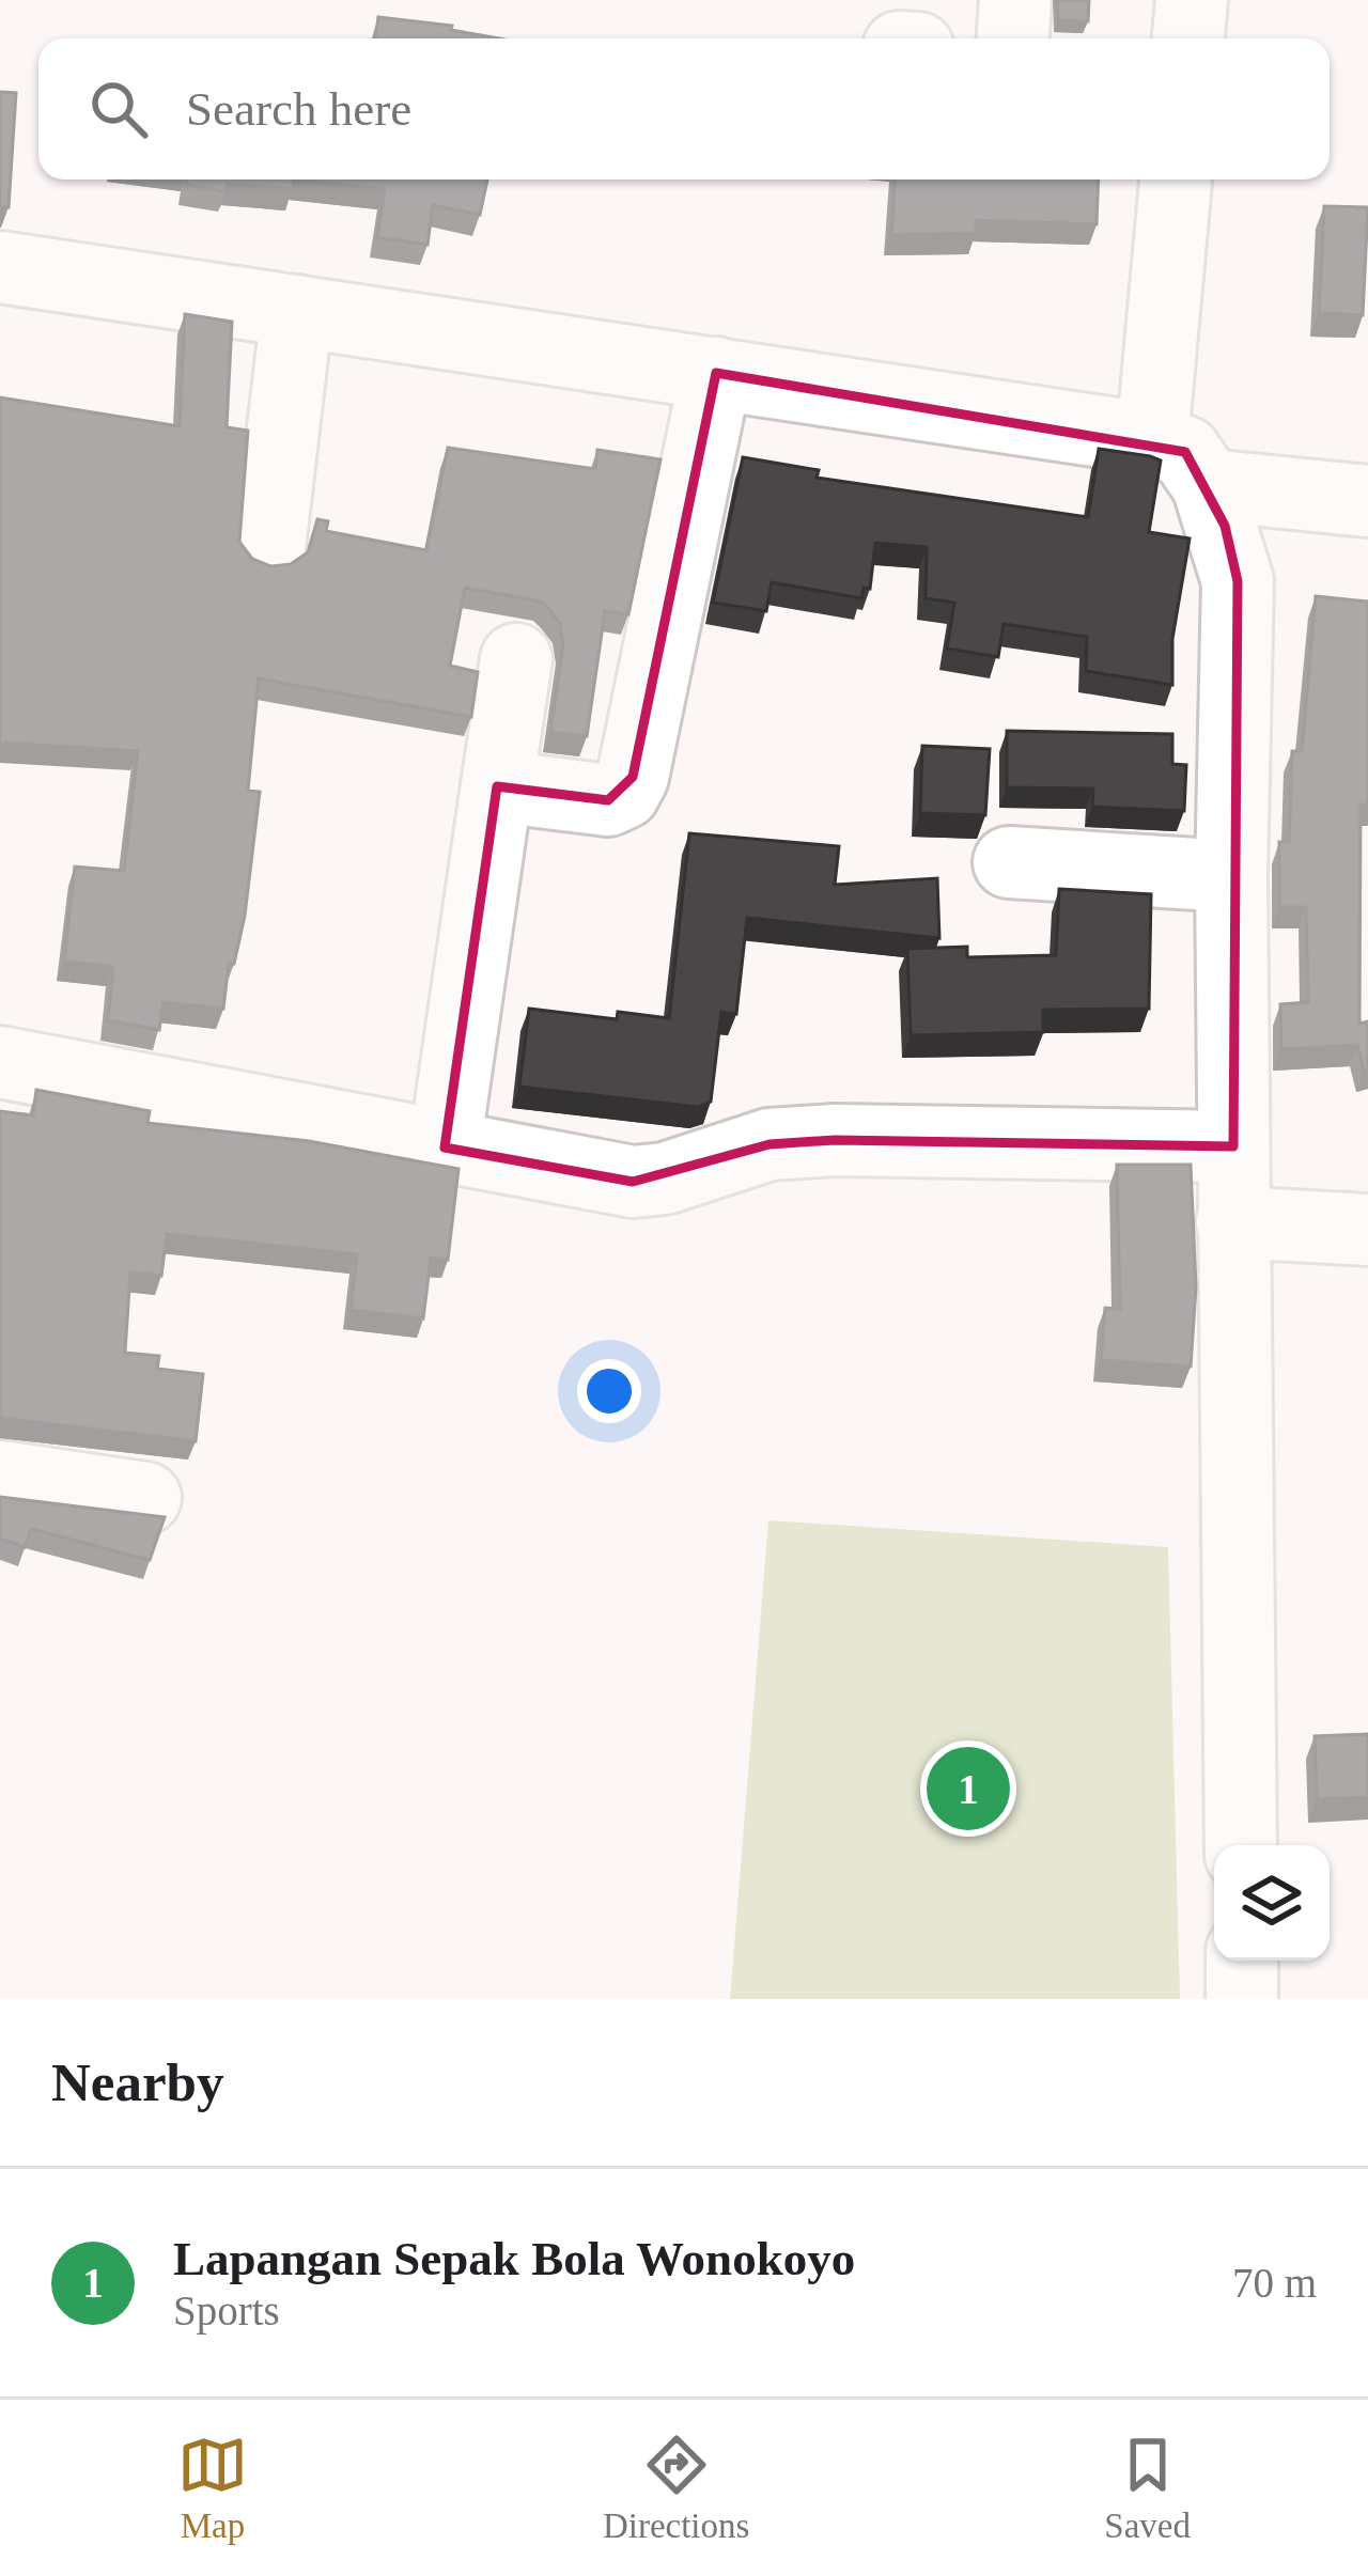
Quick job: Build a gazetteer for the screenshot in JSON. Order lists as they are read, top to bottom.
{
  "page": {
    "search": "Search here",
    "pins": "1",
    "heading": "Nearby",
    "list": [
      {
        "mark": "1",
        "name": "Lapangan Sepak Bola Wonokoyo",
        "note": "Sports",
        "value": "70 m"
      }
    ],
    "nav": ["Map", "Directions", "Saved"]
  }
}
